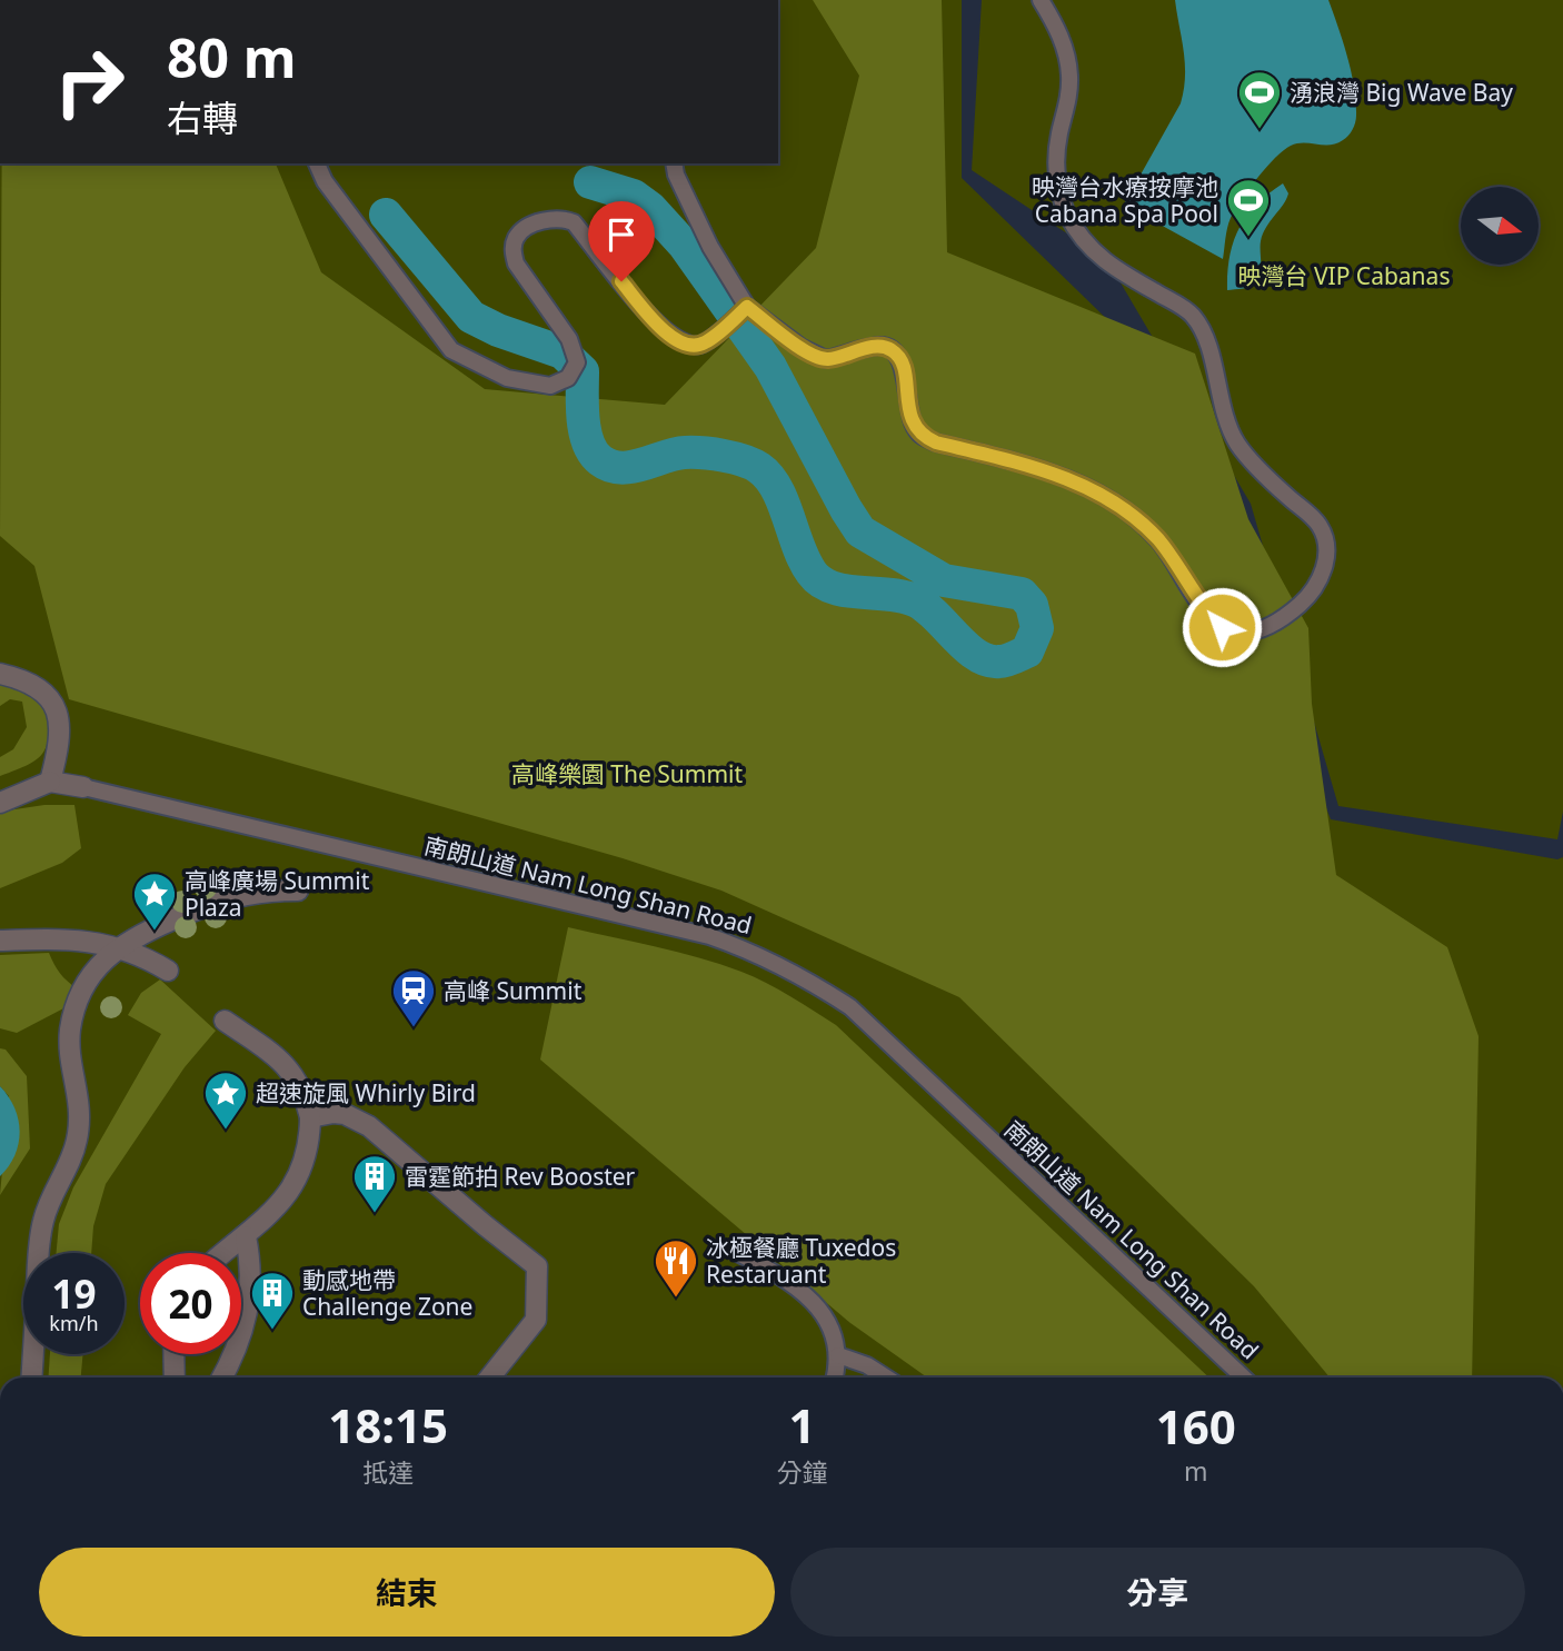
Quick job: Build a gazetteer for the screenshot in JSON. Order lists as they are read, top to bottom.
{
  "streets": {
    "lane": ["南朗山道 Nam Long Shan Road"]
  },
  "parks": ["映灣台 VIP Cabanas", "高峰樂園 The Summit"],
  "places": {
    "sports": ["湧浪灣 Big Wave Bay", "映灣台水療按摩池 Cabana Spa Pool"],
    "place": ["高峰廣場 Summit Plaza", "超速旋風 Whirly Bird"],
    "station": ["高峰 Summit"],
    "building": ["雷霆節拍 Rev Booster", "動感地帶 Challenge Zone"],
    "restaurant": ["冰極餐廳 Tuxedos Restaruant"]
  },
  "north": "right",
  "page": {
    "turn": ["80 m", "右轉"],
    "speed": "19 km/h",
    "limit": "20",
    "eta": [
      "18:15",
      "抵達",
      "1",
      "分鐘",
      "160",
      "m"
    ],
    "buttons": ["結束", "分享"]
  }
}
